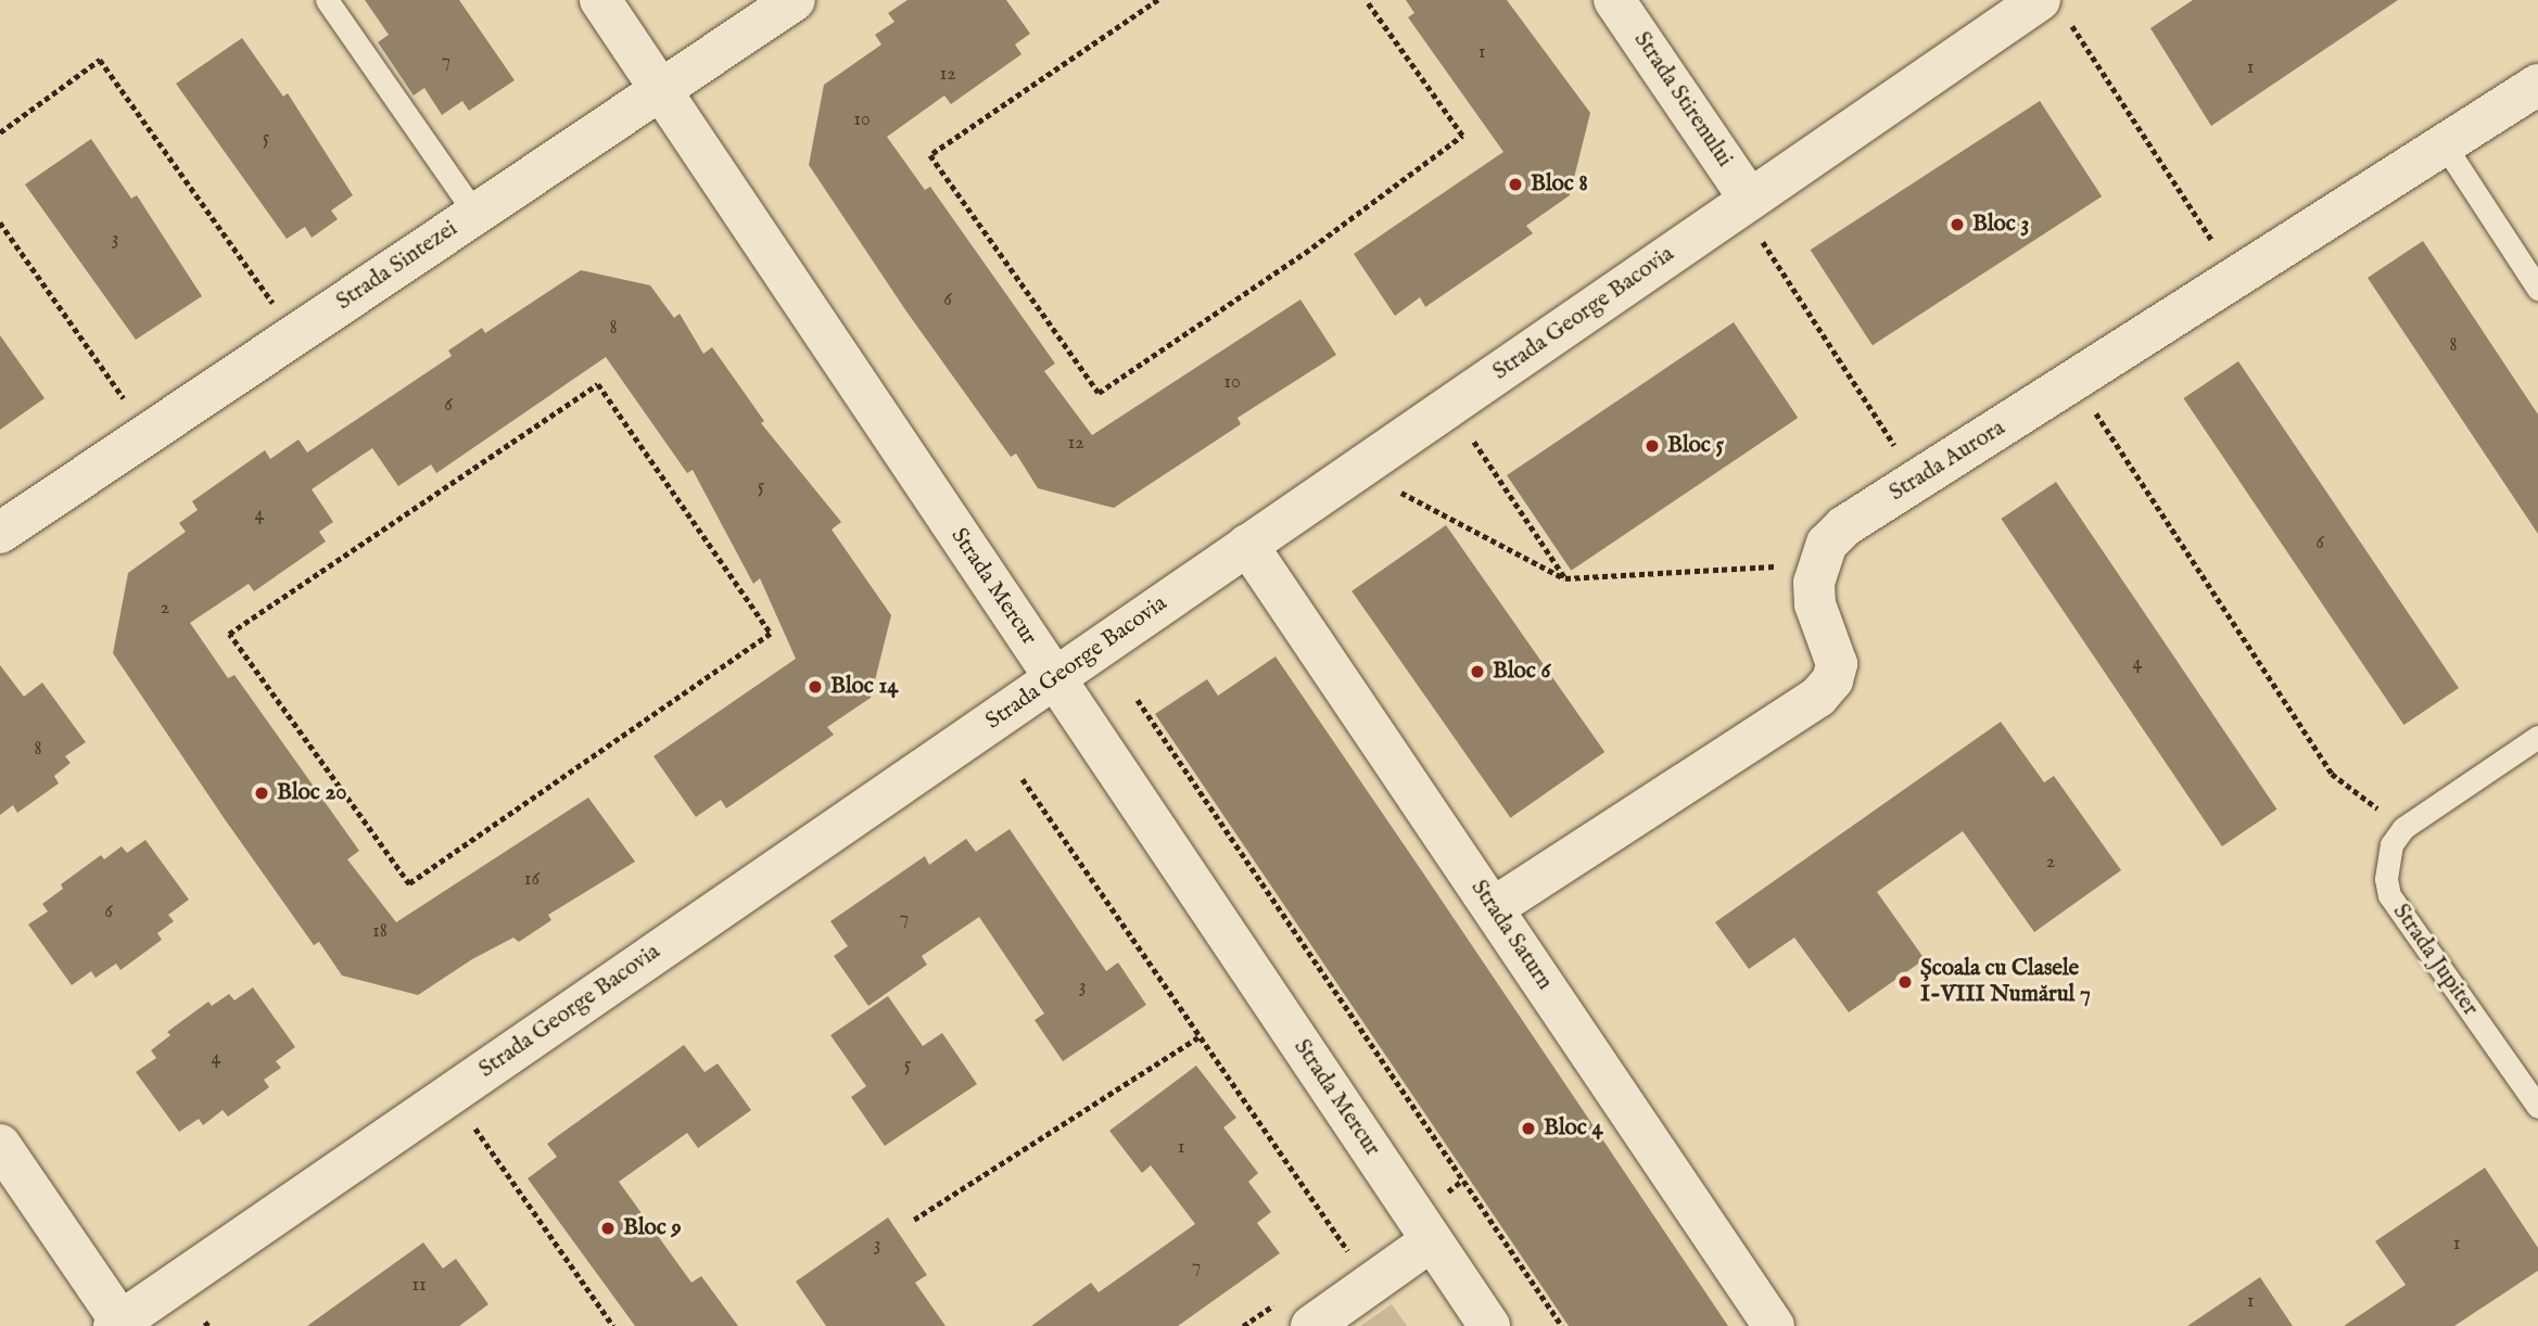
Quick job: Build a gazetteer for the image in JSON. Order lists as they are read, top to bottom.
{
  "streets": {
    "street": [
      "Strada Stirenului",
      "Strada Sintezei",
      "Strada George Bacovia",
      "Strada Aurora",
      "Strada Mercur",
      "Strada Saturn"
    ],
    "lane": ["Strada Jupiter"]
  },
  "crossings": [
    ["Strada Stirenului", "Strada George Bacovia"],
    ["Strada Sintezei", "Strada Mercur"],
    ["Strada George Bacovia", "Strada Mercur"],
    ["Strada George Bacovia", "Strada Saturn"]
  ],
  "places": [
    "Bloc 8",
    "Bloc 3",
    "Bloc 5",
    "Bloc 6",
    "Bloc 14",
    "Bloc 20",
    "Școala cu Clasele I-VIII Numărul 7",
    "Bloc 4",
    "Bloc 9"
  ],
  "house_numbers": [
    "1",
    "7",
    "1",
    "12",
    "10",
    "5",
    "3",
    "6",
    "8",
    "8",
    "10",
    "6",
    "12",
    "5",
    "4",
    "6",
    "2",
    "4",
    "8",
    "2",
    "16",
    "6",
    "7",
    "18",
    "3",
    "4",
    "5",
    "1",
    "1",
    "3",
    "7",
    "11",
    "1"
  ]
}
